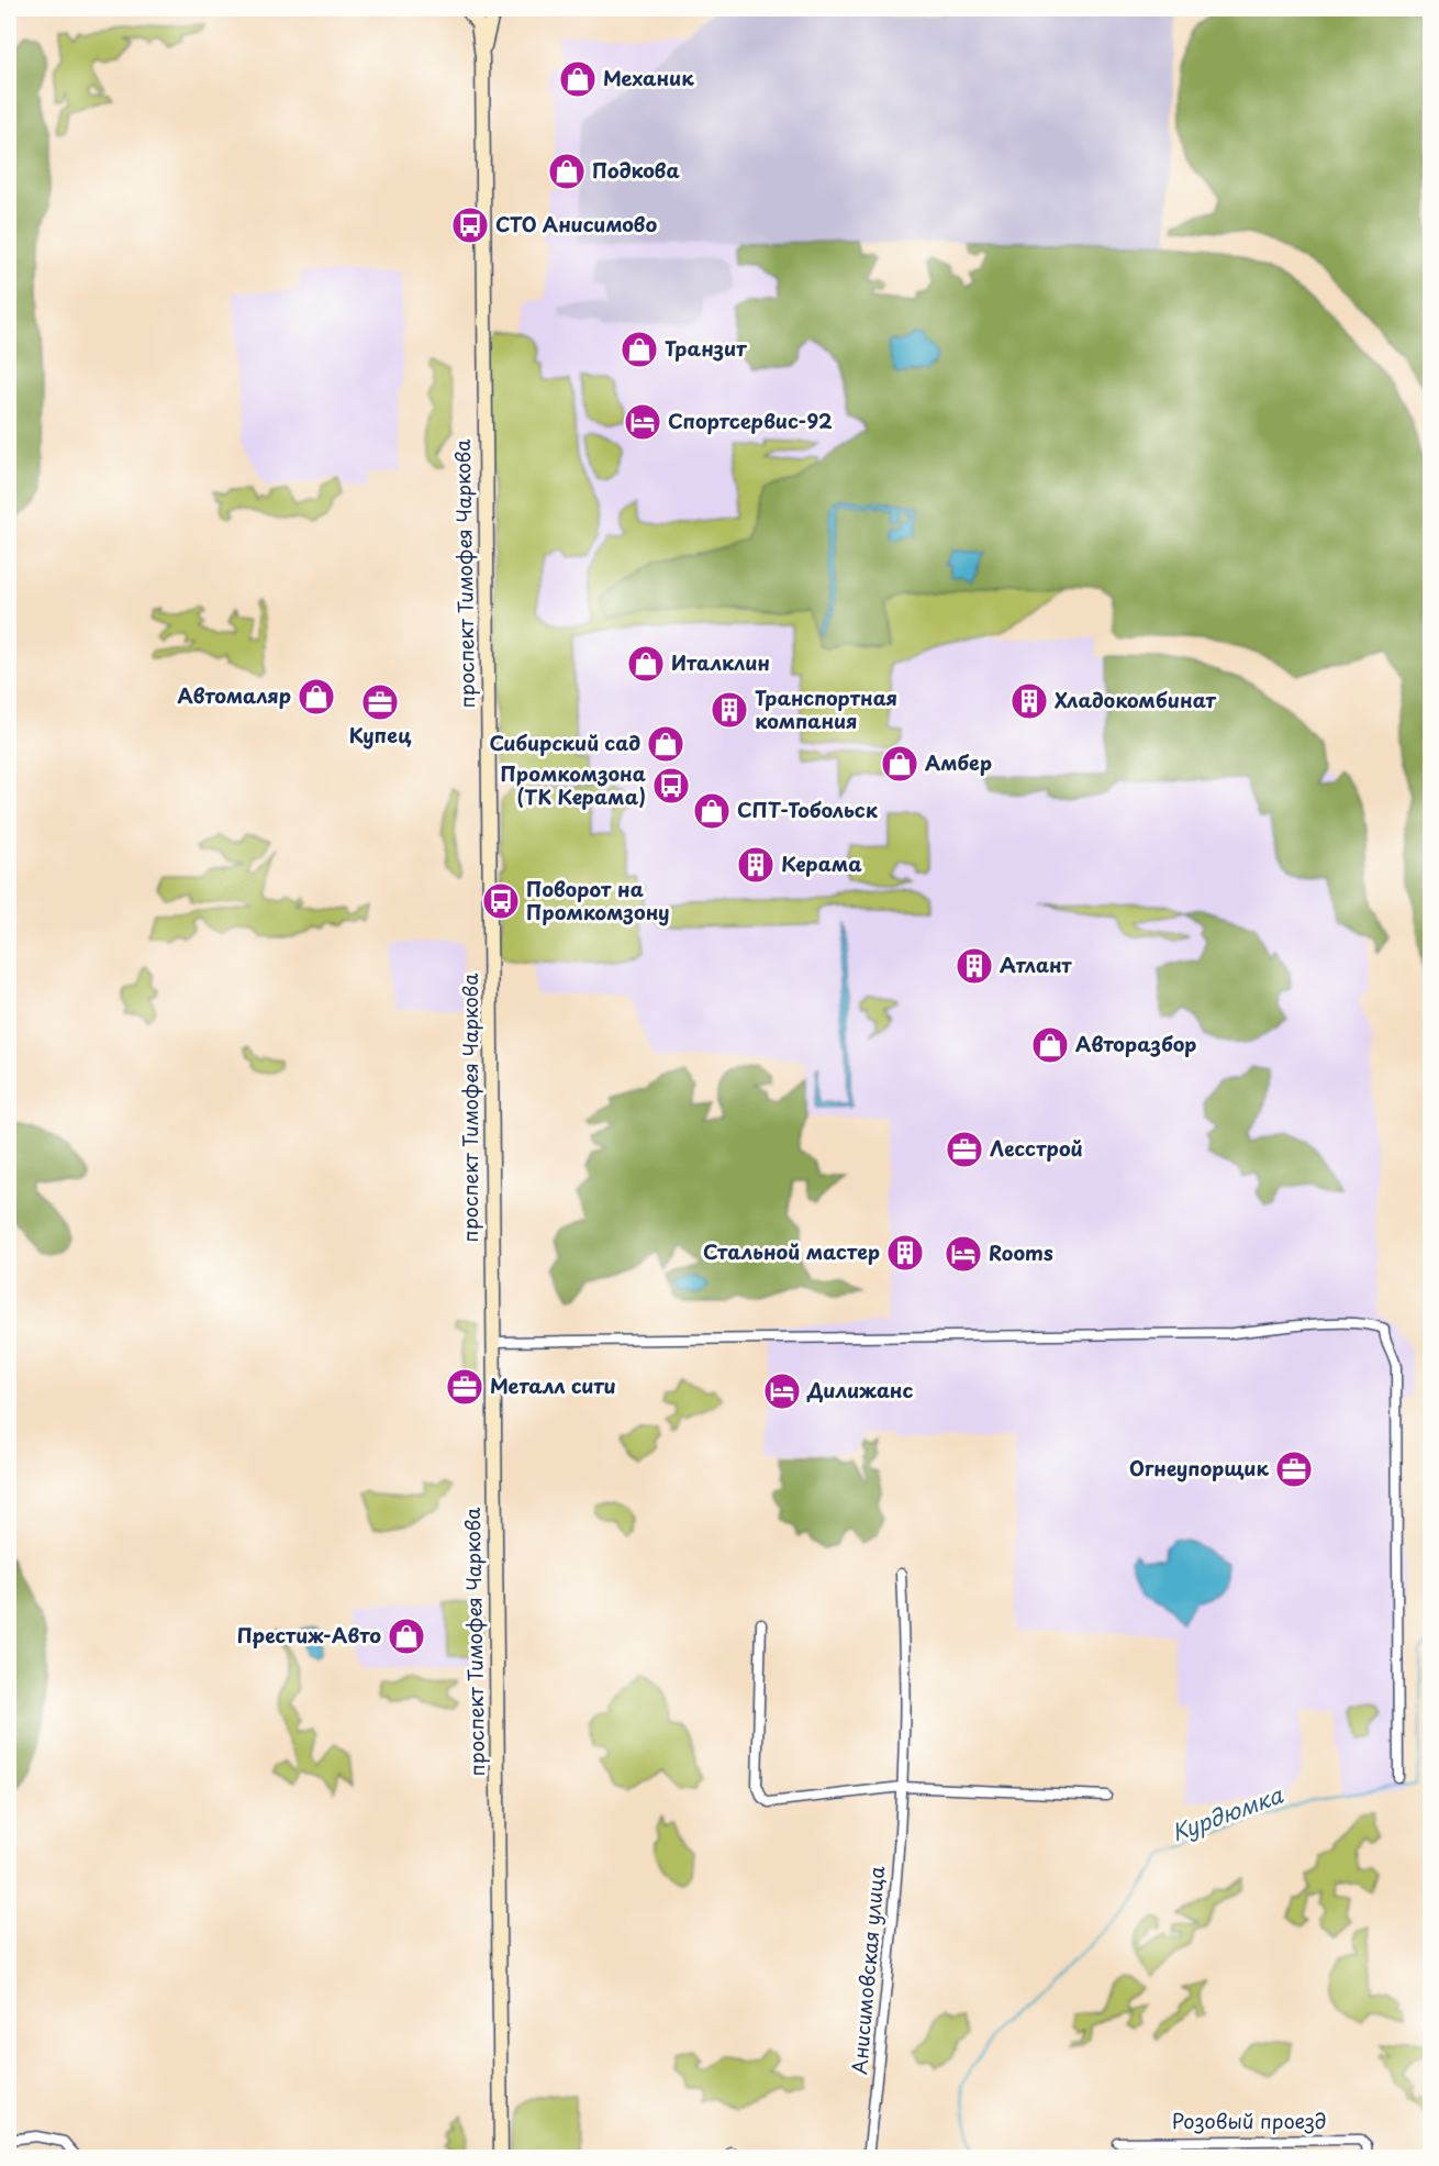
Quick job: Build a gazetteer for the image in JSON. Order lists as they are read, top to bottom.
{
  "streets": {
    "main road": ["проспект Тимофея Чаркова"],
    "street": ["Анисимовская улица", "Розовый проезд"]
  },
  "water": ["Курдюмка"],
  "places": {
    "shop": [
      "Механик",
      "Подкова",
      "Транзит",
      "Италклин",
      "Автомаляр",
      "Сибирский сад",
      "Амбер",
      "СПТ-Тобольск",
      "Авторазбор",
      "Престиж-Авто"
    ],
    "bus stop": ["СТО Анисимово", "Промкомзона (ТК Керама)", "Поворот на Промкомзону"],
    "hotel": ["Спортсервис-92", "Rooms", "Дилижанс"],
    "building": [
      "Хладокомбинат",
      "Транспортная компания",
      "Керама",
      "Атлант",
      "Стальной мастер"
    ],
    "office": [
      "Купец",
      "Лесстрой",
      "Металл сити",
      "Огнеупорщик"
    ]
  }
}
